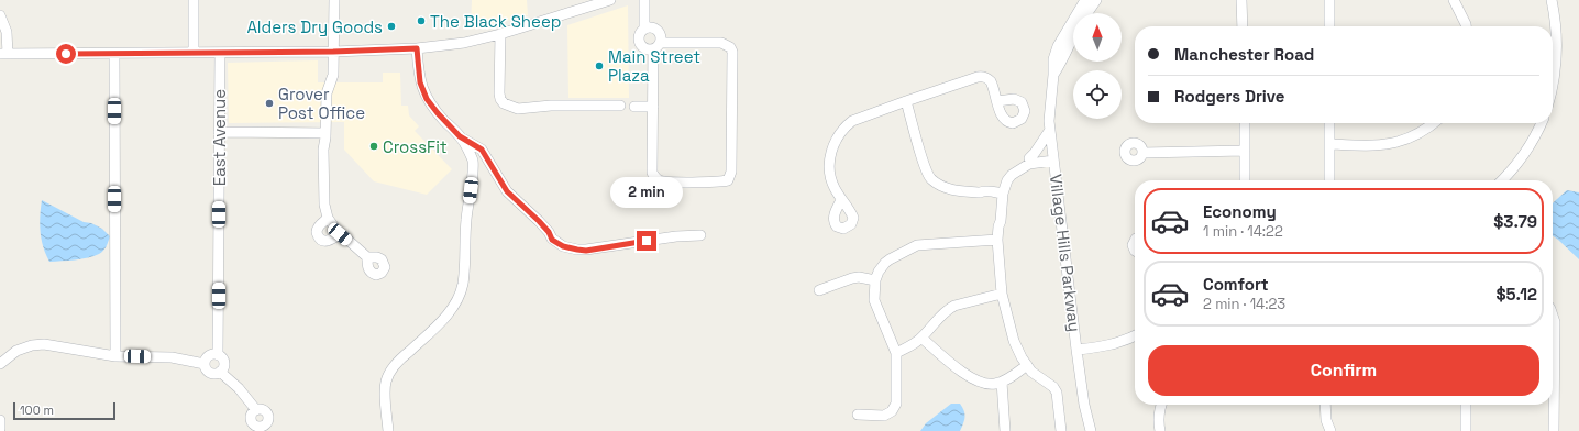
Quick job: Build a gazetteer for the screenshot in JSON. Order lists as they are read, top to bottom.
{
  "streets": {
    "street": ["East Avenue", "Village Hills Parkway"]
  },
  "places": [
    "The Black Sheep",
    "Alders Dry Goods",
    "Main Street Plaza",
    "Grover Post Office",
    "CrossFit"
  ],
  "scale_bar": "100 m",
  "north": "top",
  "page": {
    "banner": ["Manchester Road", "Rodgers Drive"],
    "bubble": "2 min",
    "list": [
      {
        "name": "Economy",
        "note": "1 min · 14:22",
        "value": "$3.79"
      },
      {
        "name": "Comfort",
        "note": "2 min · 14:23",
        "value": "$5.12"
      }
    ],
    "buttons": "Confirm",
    "scale": "100 m"
  }
}
